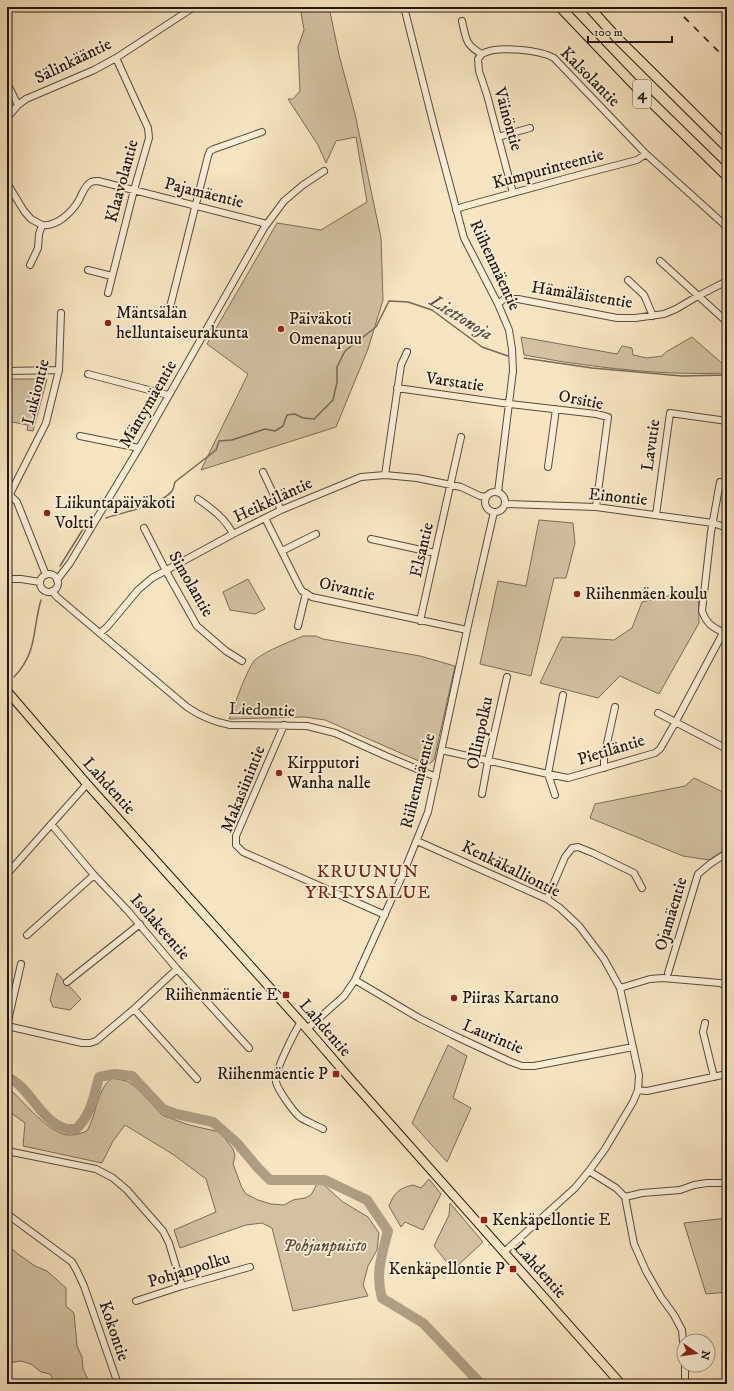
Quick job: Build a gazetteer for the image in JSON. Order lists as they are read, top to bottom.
{
  "streets": {
    "highway": ["4"],
    "main road": ["Lahdentie"],
    "street": [
      "Sälinkääntie",
      "Kalsolantie",
      "Väinöntie",
      "Kumpurinteentie",
      "Klaavolantie",
      "Pajamäentie",
      "Riihenmäentie",
      "Hämäläistentie",
      "Varstatie",
      "Lukiontie",
      "Orsitie",
      "Mäntymäentie",
      "Lavutie",
      "Einontie",
      "Heikkiläntie",
      "Elsantie",
      "Simolantie",
      "Oivantie",
      "Liedontie",
      "Ollinpolku",
      "Pietiläntie",
      "Makasiinintie",
      "Kenkäkalliontie",
      "Ojamäentie",
      "Isolakeentie",
      "Laurintie",
      "Pohjanpolku",
      "Kokontie"
    ]
  },
  "crossings": [
    ["Sälinkääntie", "Klaavolantie"],
    ["Kalsolantie", "Väinöntie"],
    ["Kalsolantie", "Kumpurinteentie"],
    ["Väinöntie", "Kumpurinteentie"],
    ["Kumpurinteentie", "Riihenmäentie"],
    ["Klaavolantie", "Pajamäentie"],
    ["Pajamäentie", "Mäntymäentie"],
    ["Riihenmäentie", "Hämäläistentie"],
    ["Riihenmäentie", "Varstatie"],
    ["Riihenmäentie", "Orsitie"],
    ["Riihenmäentie", "Einontie"],
    ["Riihenmäentie", "Heikkiläntie"],
    ["Riihenmäentie", "Oivantie"],
    ["Riihenmäentie", "Liedontie"],
    ["Riihenmäentie", "Pietiläntie"],
    ["Riihenmäentie", "Lahdentie"],
    ["Riihenmäentie", "Makasiinintie"],
    ["Riihenmäentie", "Kenkäkalliontie"],
    ["Riihenmäentie", "Laurintie"],
    ["Varstatie", "Orsitie"],
    ["Varstatie", "Heikkiläntie"],
    ["Orsitie", "Einontie"],
    ["Mäntymäentie", "Liedontie"],
    ["Lavutie", "Einontie"],
    ["Einontie", "Heikkiläntie"],
    ["Heikkiläntie", "Elsantie"],
    ["Heikkiläntie", "Simolantie"],
    ["Heikkiläntie", "Oivantie"],
    ["Heikkiläntie", "Liedontie"],
    ["Elsantie", "Oivantie"],
    ["Liedontie", "Makasiinintie"],
    ["Ollinpolku", "Pietiläntie"],
    ["Lahdentie", "Kenkäkalliontie"],
    ["Kenkäkalliontie", "Laurintie"]
  ],
  "districts": ["KRUUNUN YRITYSALUE"],
  "water": ["Liettonoja"],
  "parks": ["Pohjanpuisto"],
  "places": {
    "other": [
      "Mäntsälän helluntaiseurakunta",
      "Päiväkoti Omenapuu",
      "Liikuntapäiväkoti Voltti",
      "Riihenmäen koulu",
      "Kirpputori Wanha nalle",
      "Piiras Kartano"
    ],
    "transit": [
      "Riihenmäentie E",
      "Riihenmäentie P",
      "Kenkäpellontie E",
      "Kenkäpellontie P"
    ]
  },
  "scale_bar": "100 m",
  "north": "right"
}
